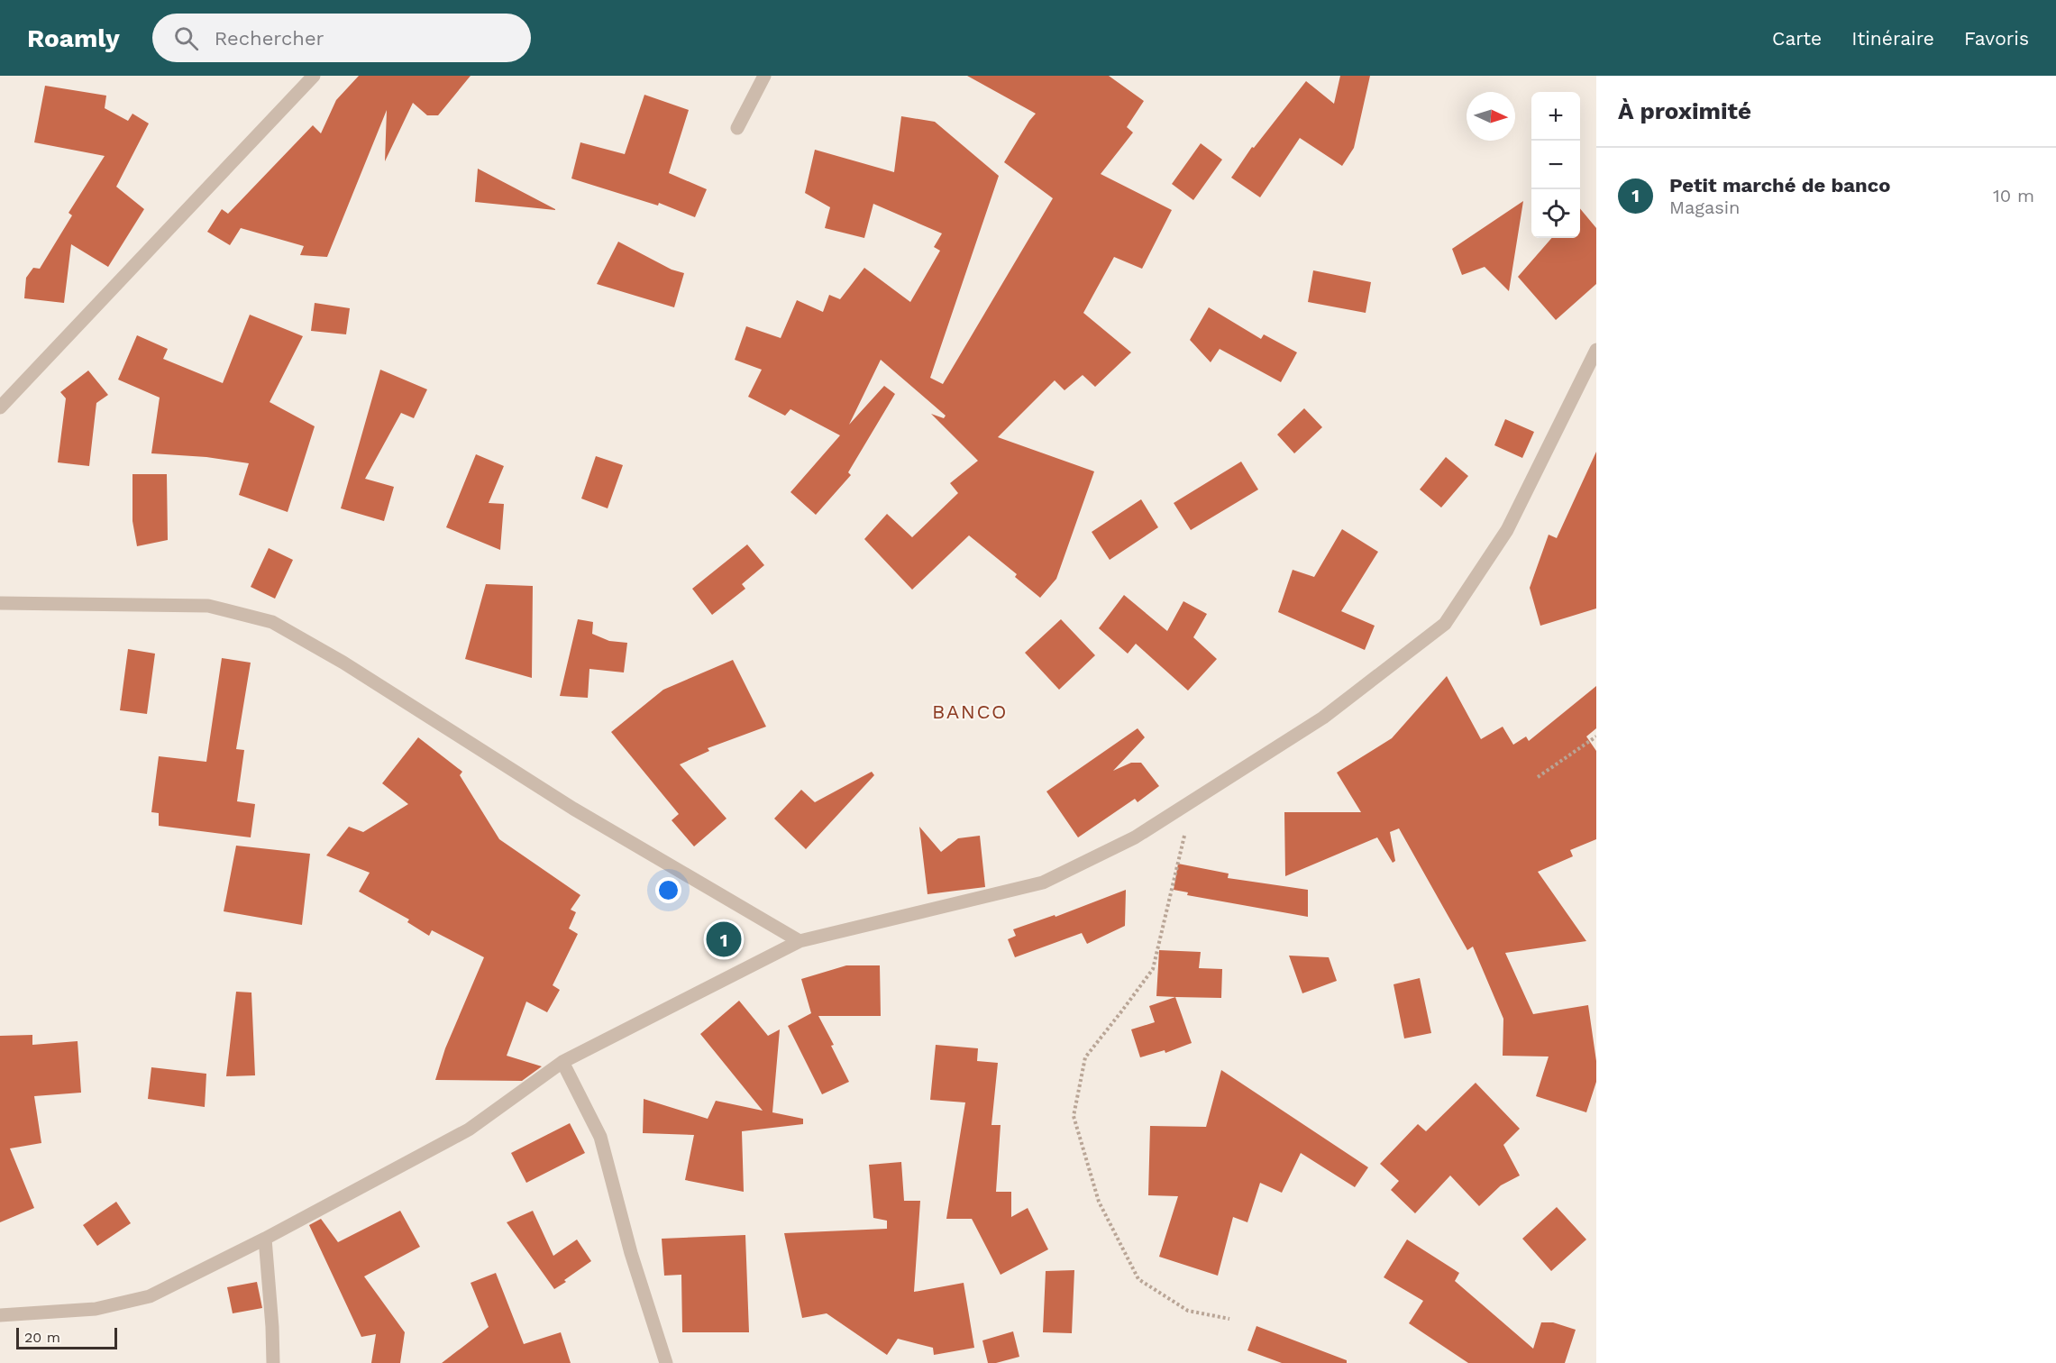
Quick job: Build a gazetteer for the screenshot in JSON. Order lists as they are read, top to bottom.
{
  "districts": ["BANCO"],
  "scale_bar": "20 m",
  "north": "right",
  "page": {
    "header": "Roamly",
    "search": "Rechercher",
    "nav": ["Carte", "Itinéraire", "Favoris"],
    "heading": "À proximité",
    "map_buttons": ["+", "−"],
    "list": [
      {
        "mark": "1",
        "name": "Petit marché de banco",
        "note": "Magasin",
        "value": "10 m"
      }
    ],
    "pins": "1",
    "scale": "20 m"
  }
}
